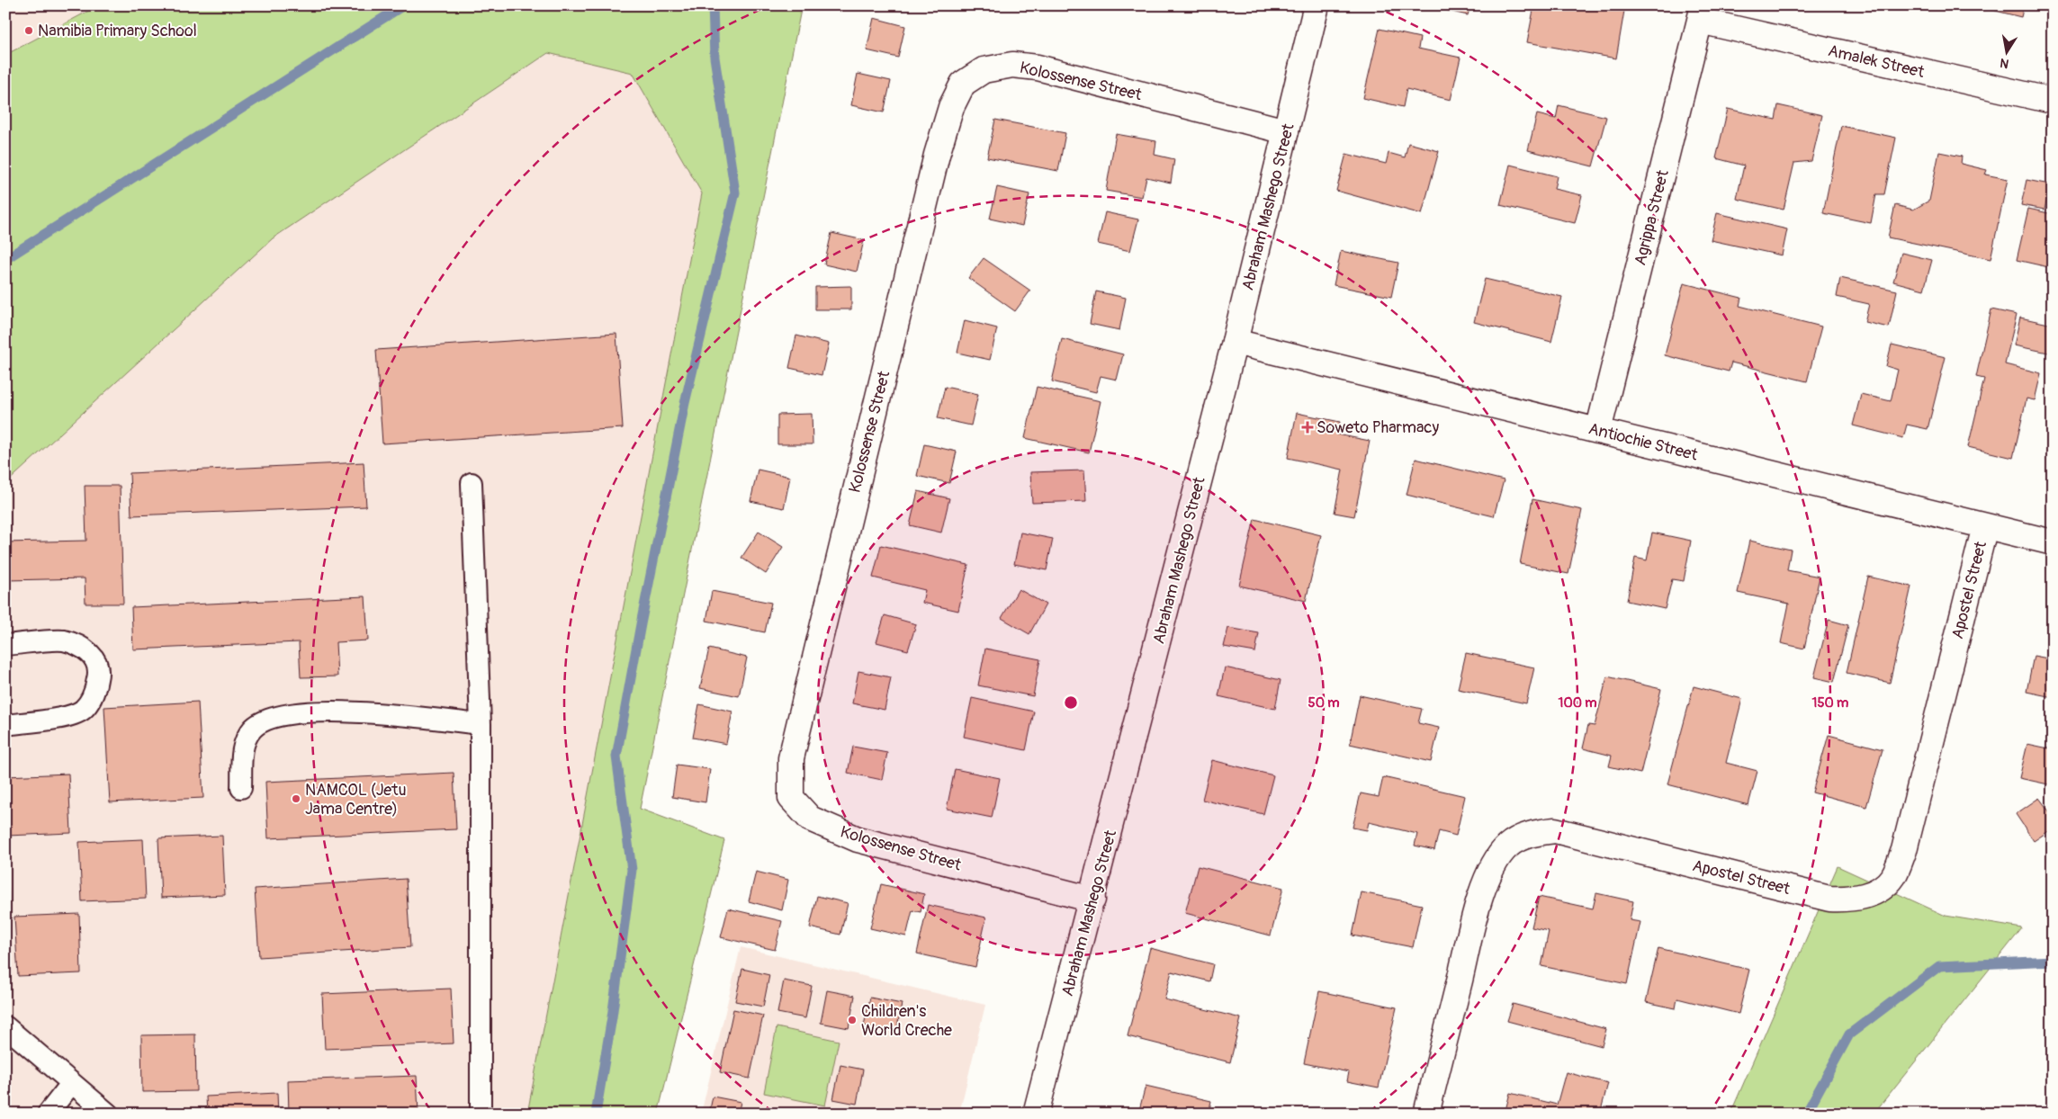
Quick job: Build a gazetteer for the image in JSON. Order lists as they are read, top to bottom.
{
  "streets": {
    "street": [
      "Amalek Street",
      "Kolossense Street",
      "Abraham Mashego Street",
      "Agrippa Street",
      "Antiochie Street",
      "Apostel Street"
    ]
  },
  "crossings": [
    ["Amalek Street", "Agrippa Street"],
    ["Kolossense Street", "Abraham Mashego Street"],
    ["Abraham Mashego Street", "Antiochie Street"],
    ["Agrippa Street", "Antiochie Street"],
    ["Antiochie Street", "Apostel Street"]
  ],
  "places": {
    "other": ["Namibia Primary School", "NAMCOL (Jetu Jama Centre)", "Children's World Creche"],
    "health": ["Soweto Pharmacy"]
  },
  "north": "bottom",
  "rings": ["50 m", "100 m", "150 m"]
}
